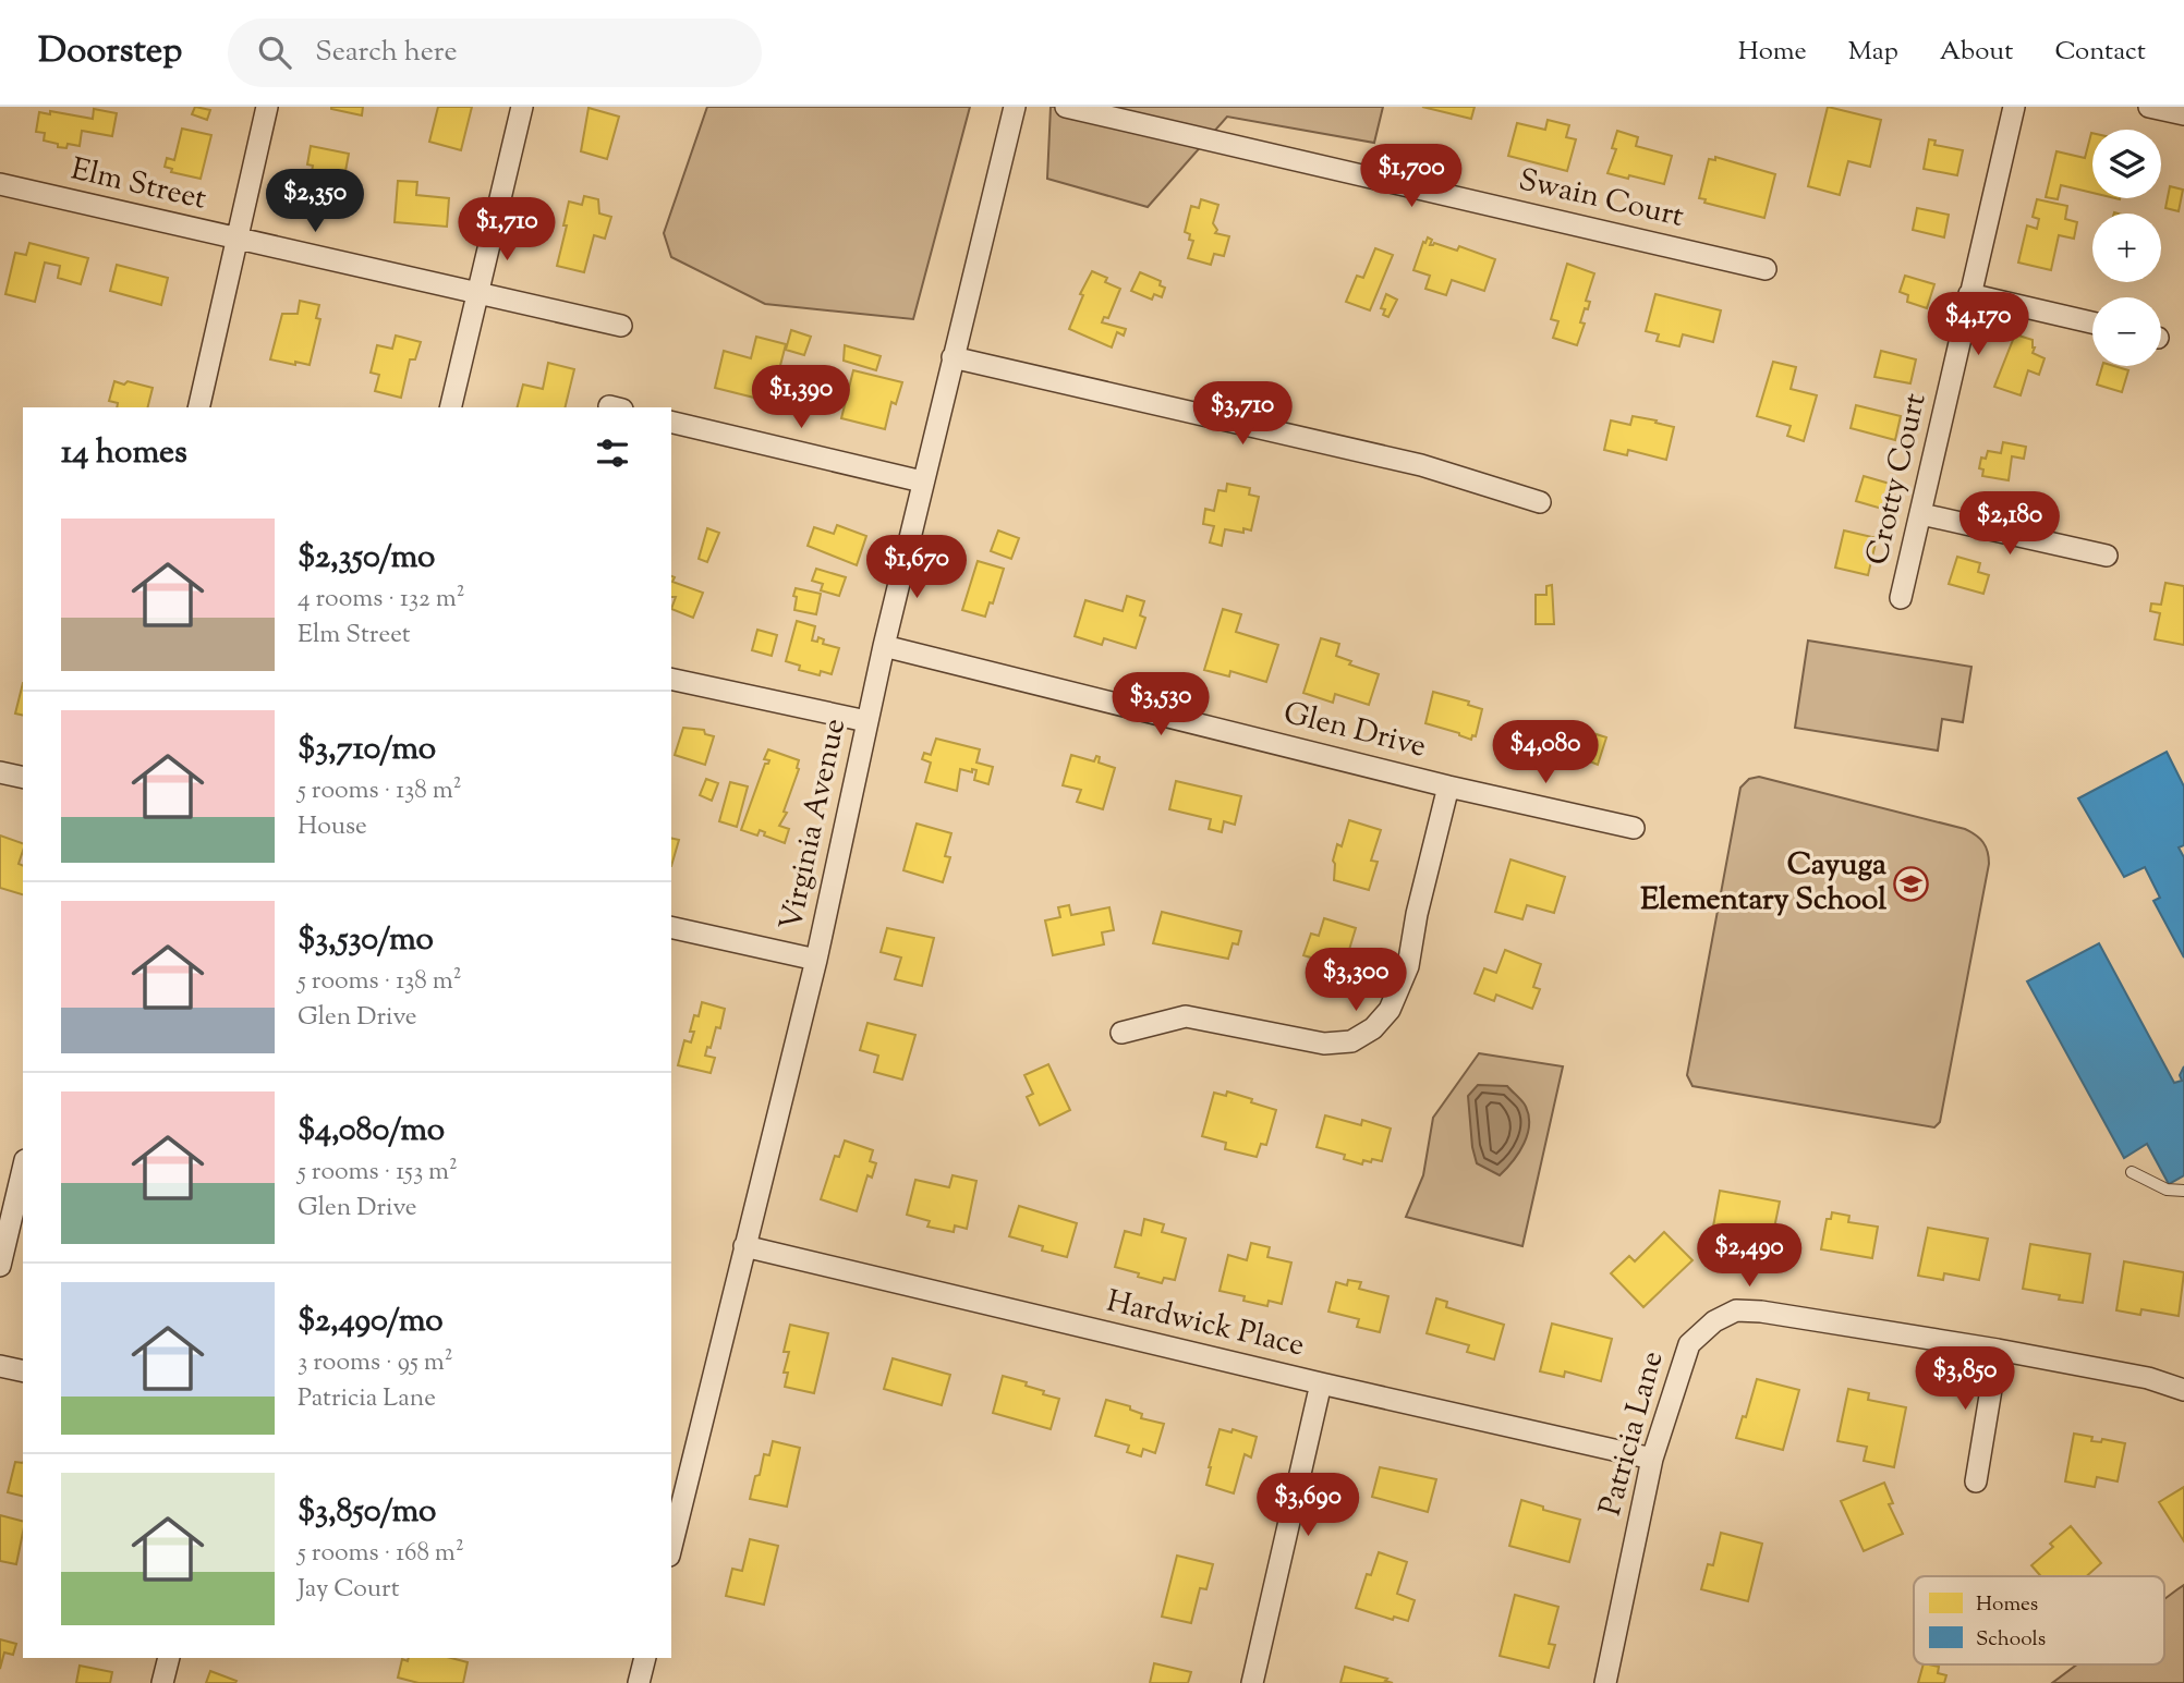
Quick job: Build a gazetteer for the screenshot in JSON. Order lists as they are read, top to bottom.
{
  "streets": {
    "street": [
      "Elm Street",
      "Swain Court",
      "Crotty Court",
      "Glen Drive",
      "Virginia Avenue",
      "Hardwick Place",
      "Patricia Lane"
    ]
  },
  "crossings": [
    ["Glen Drive", "Virginia Avenue"],
    ["Virginia Avenue", "Hardwick Place"],
    ["Hardwick Place", "Patricia Lane"]
  ],
  "places": {
    "school or university": ["Cayuga Elementary School"]
  },
  "legend": ["Homes", "Schools"],
  "page": {
    "header": "Doorstep",
    "search": "Search here",
    "nav": [
      "Home",
      "Map",
      "About",
      "Contact"
    ],
    "map_buttons": ["+", "−"],
    "price": [
      "$1,700",
      "$2,350",
      "$1,710",
      "$4,170",
      "$1,390",
      "$3,710",
      "$2,180",
      "$1,670",
      "$3,530",
      "$4,080",
      "$3,300",
      "$2,490",
      "$3,850",
      "$3,690"
    ],
    "heading": "14 homes",
    "list": [
      {
        "name": "$2,350/mo",
        "note": "4 rooms · 132 m² · Elm Street"
      },
      {
        "name": "$3,710/mo",
        "note": "5 rooms · 138 m² · House"
      },
      {
        "name": "$3,530/mo",
        "note": "5 rooms · 138 m² · Glen Drive"
      },
      {
        "name": "$4,080/mo",
        "note": "5 rooms · 153 m² · Glen Drive"
      },
      {
        "name": "$2,490/mo",
        "note": "3 rooms · 95 m² · Patricia Lane"
      },
      {
        "name": "$3,850/mo",
        "note": "5 rooms · 168 m² · Jay Court"
      }
    ]
  }
}
